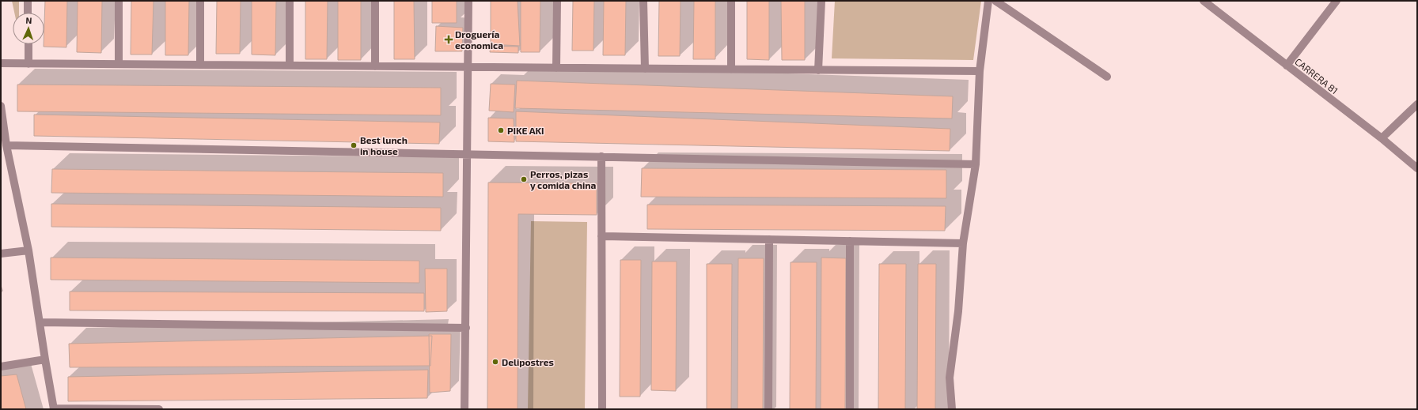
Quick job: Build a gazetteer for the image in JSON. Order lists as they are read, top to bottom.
{
  "streets": {
    "street": ["CARRERA 81"]
  },
  "places": {
    "health": ["Droguería economica"],
    "other": [
      "PIKE AKI",
      "Best lunch in house",
      "Perros, pizas y comida china",
      "Delipostres"
    ]
  },
  "north": "top"
}
